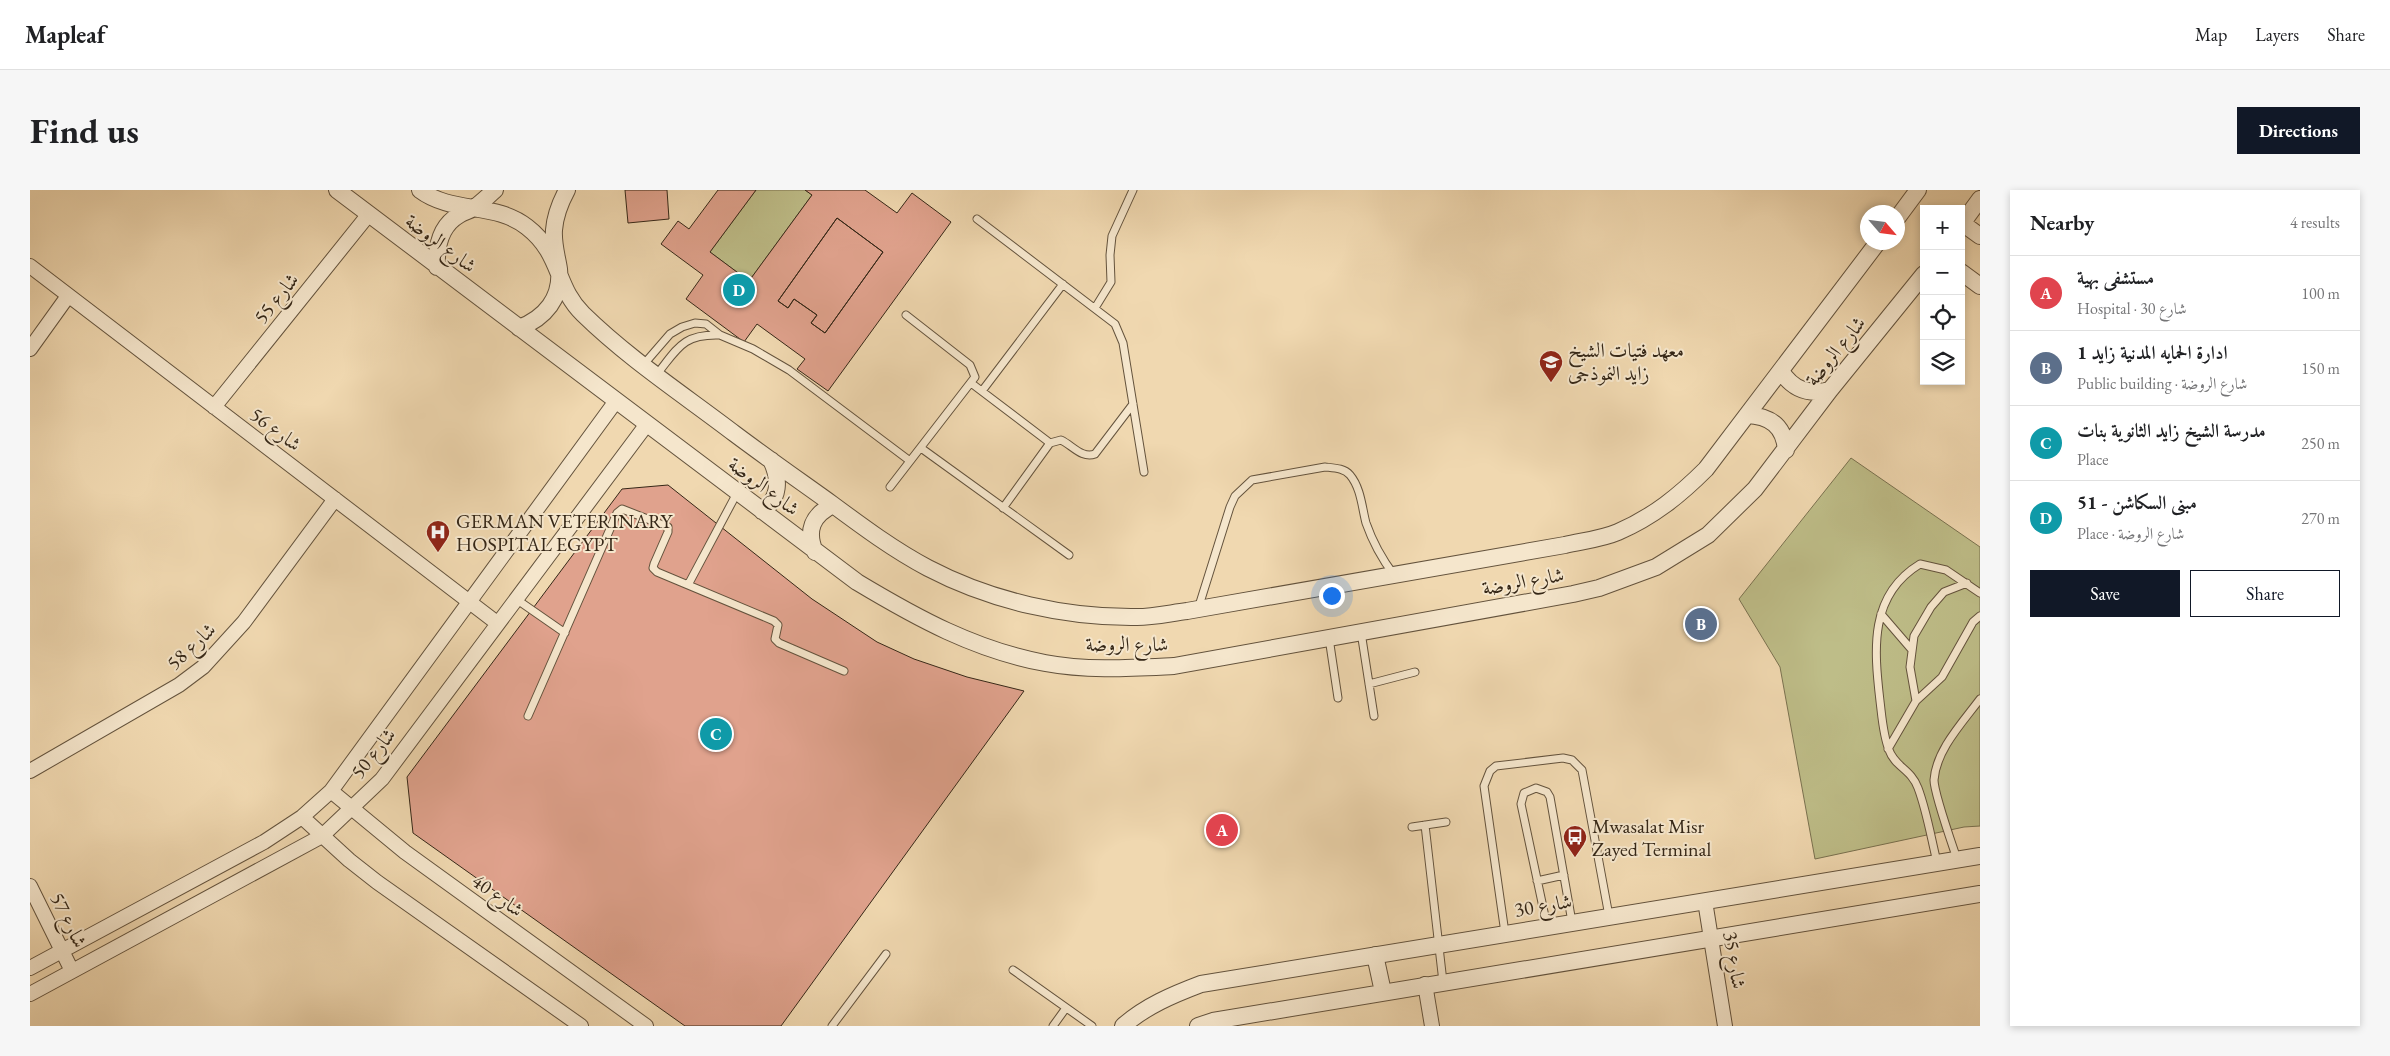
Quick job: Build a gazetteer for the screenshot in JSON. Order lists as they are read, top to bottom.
{
  "streets": {
    "street": [
      "شارع الروضة",
      "شارع 55",
      "شارع 56",
      "شارع 58",
      "شارع 50",
      "شارع 40",
      "شارع 30",
      "شارع 57",
      "شارع 35"
    ]
  },
  "crossings": [
    ["شارع الروضة", "شارع 55"],
    ["شارع الروضة", "شارع 50"],
    ["شارع 55", "شارع 56"],
    ["شارع 56", "شارع 58"],
    ["شارع 56", "شارع 50"],
    ["شارع 50", "شارع 40"],
    ["شارع 50", "شارع 57"],
    ["شارع 30", "شارع 35"]
  ],
  "places": {
    "school or university": ["معهد فتيات الشيخ زايد النموذجى"],
    "hospital": ["GERMAN VETERINARY HOSPITAL EGYPT"],
    "bus stop": ["Mwasalat Misr Zayed Terminal"]
  },
  "north": "bottom right",
  "page": {
    "header": "Mapleaf",
    "nav": ["Map", "Layers", "Share"],
    "buttons": [
      "Directions",
      ["Save", "Share"]
    ],
    "title": "Find us",
    "heading": ["Nearby", "4 results"],
    "map_buttons": ["+", "−"],
    "list": [
      {
        "mark": "A",
        "name": "مستشفى بهية",
        "note": "Hospital · شارع 30",
        "value": "100 m"
      },
      {
        "mark": "B",
        "name": "ادارة الحمايه المدنية زايد 1",
        "note": "Public building · شارع الروضة",
        "value": "150 m"
      },
      {
        "mark": "C",
        "name": "مدرسة الشيخ زايد الثانوية بنات",
        "note": "Place",
        "value": "250 m"
      },
      {
        "mark": "D",
        "name": "مبنى السكاشن - 51",
        "note": "Place · شارع الروضة",
        "value": "270 m"
      }
    ],
    "pins": [
      "D",
      "B",
      "C",
      "A"
    ]
  }
}
